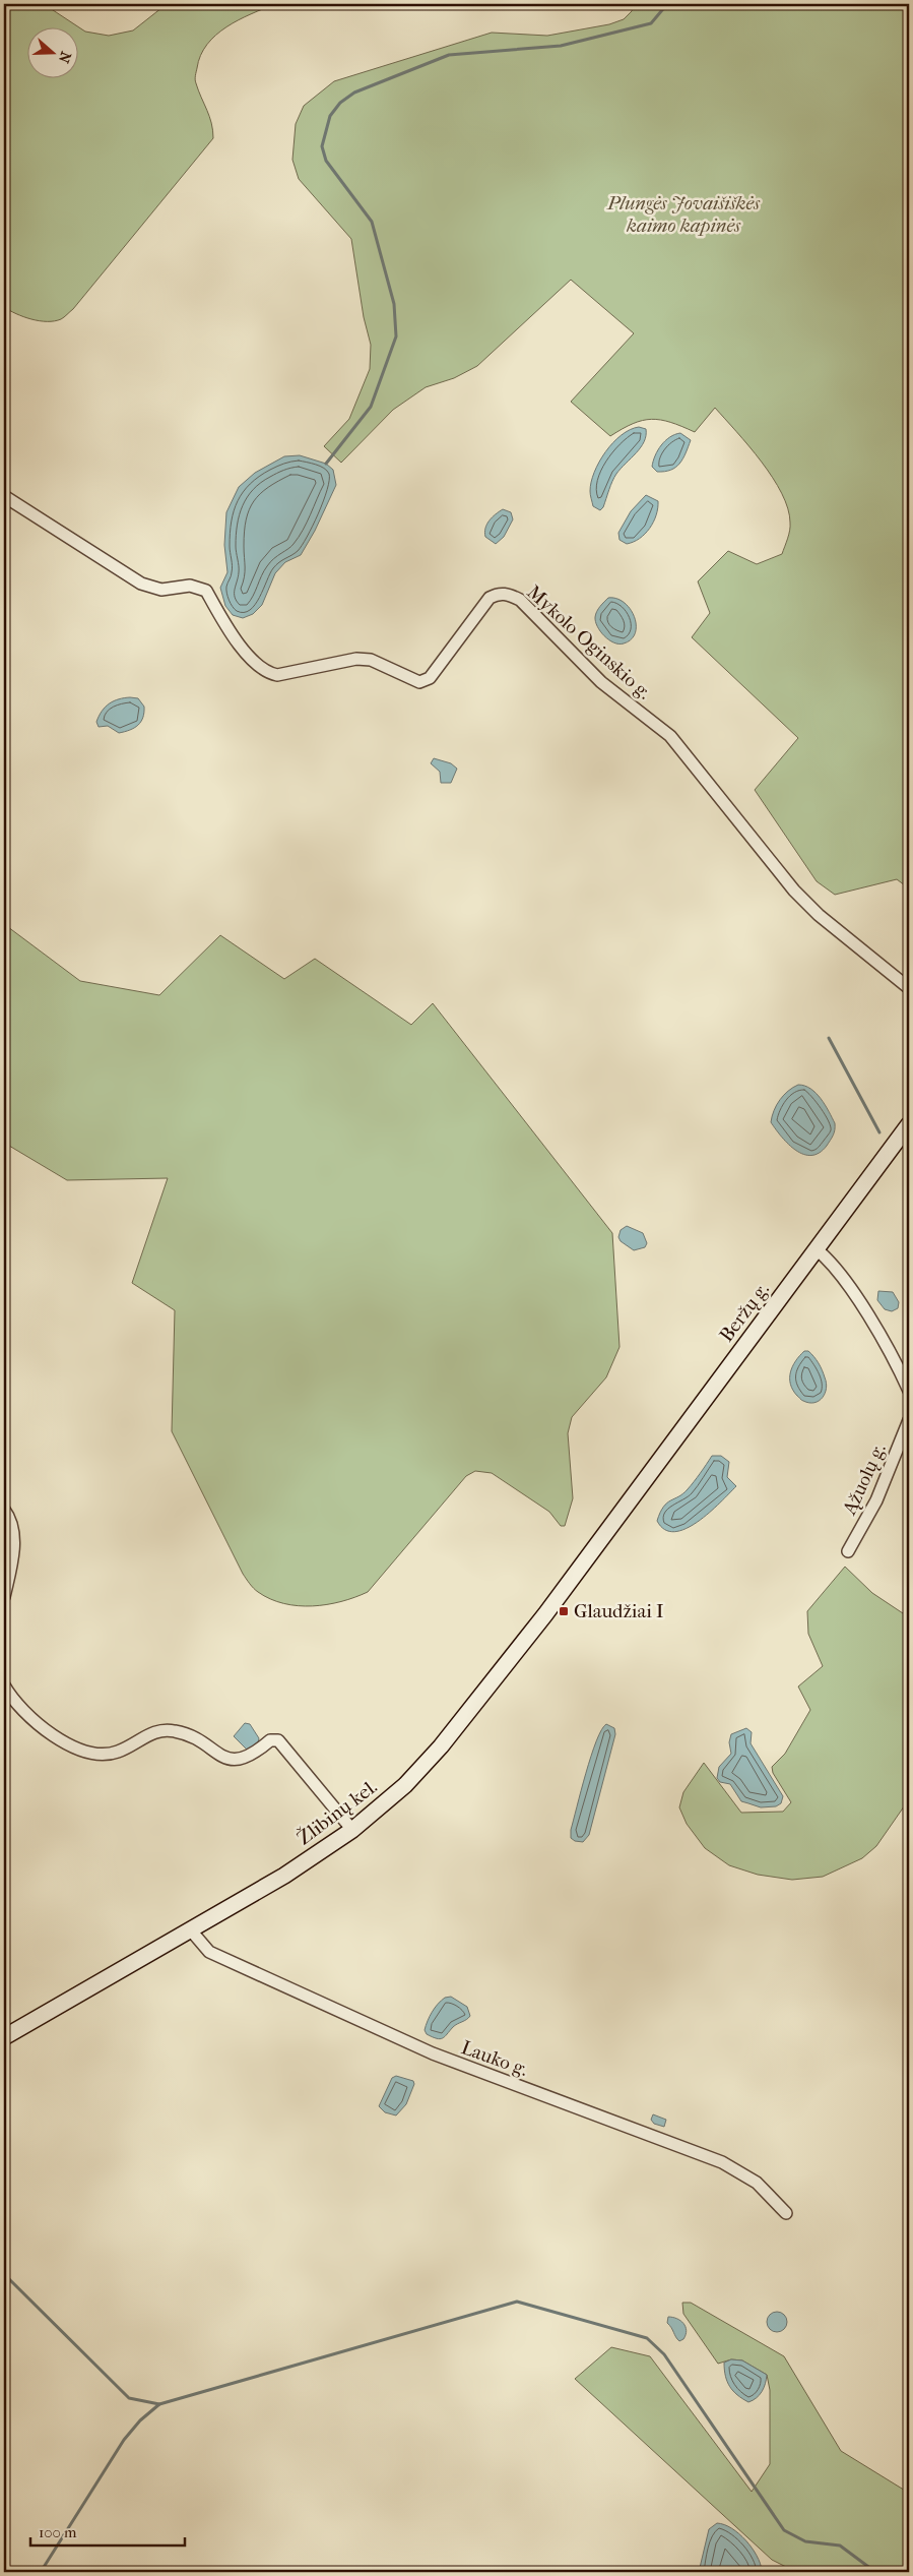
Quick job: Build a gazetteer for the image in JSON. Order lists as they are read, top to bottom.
{
  "streets": {
    "main road": ["Beržų g.", "Žlibinų kel."],
    "street": ["Mykolo Oginskio g.", "Ąžuolų g.", "Lauko g."]
  },
  "crossings": [
    ["Beržų g.", "Žlibinų kel."],
    ["Žlibinų kel.", "Lauko g."]
  ],
  "parks": ["Plungės Jovaišiškės kaimo kapinės"],
  "places": {
    "transit": ["Glaudžiai I"]
  },
  "scale_bar": "100 m",
  "north": "right"
}
